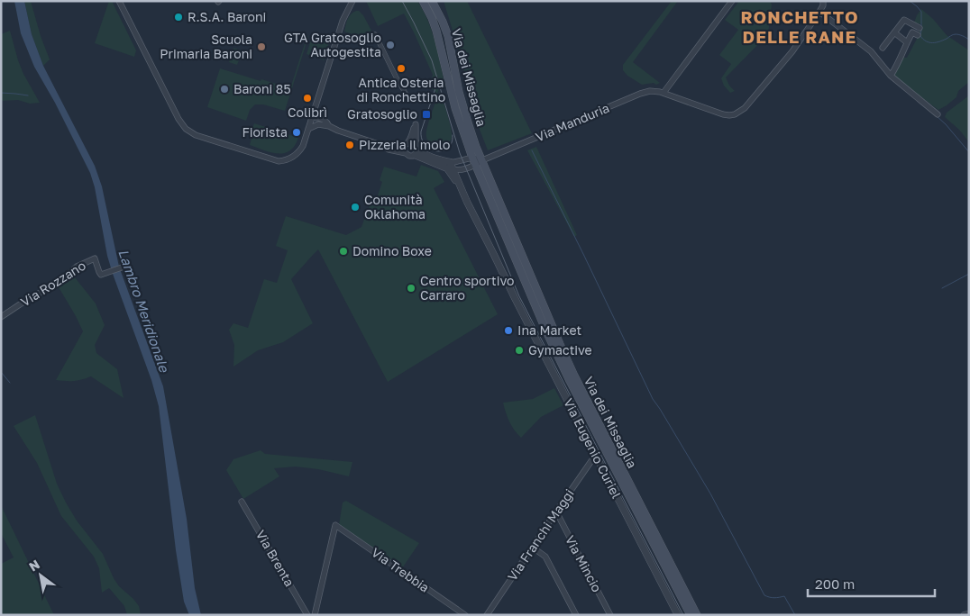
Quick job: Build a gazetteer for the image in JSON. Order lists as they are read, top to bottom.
{
  "streets": {
    "main road": ["Via dei Missaglia"],
    "street": [
      "Via Manduria",
      "Via Rozzano",
      "Via Eugenio Curiel",
      "Via Franchi Maggi",
      "Via Brenta",
      "Via Mincio",
      "Via Trebbia"
    ]
  },
  "crossings": [
    ["Via dei Missaglia", "Via Manduria"],
    ["Via Eugenio Curiel", "Via Franchi Maggi"],
    ["Via Franchi Maggi", "Via Mincio"]
  ],
  "districts": ["RONCHETTO DELLE RANE"],
  "water": ["Lambro Meridionale"],
  "places": {
    "other": [
      "R.S.A. Baroni",
      "GTA Gratosoglio Autogestita",
      "Scuola Primaria Baroni",
      "Antica Osteria di Ronchettino",
      "Baroni 85",
      "Colibrì",
      "Fiorista",
      "Pizzeria il molo",
      "Comunità Oklahoma",
      "Domino Boxe",
      "Centro sportivo Carraro",
      "Ina Market",
      "Gymactive"
    ],
    "transit": ["Gratosoglio"]
  },
  "scale_bar": "200 m",
  "north": "top left"
}
